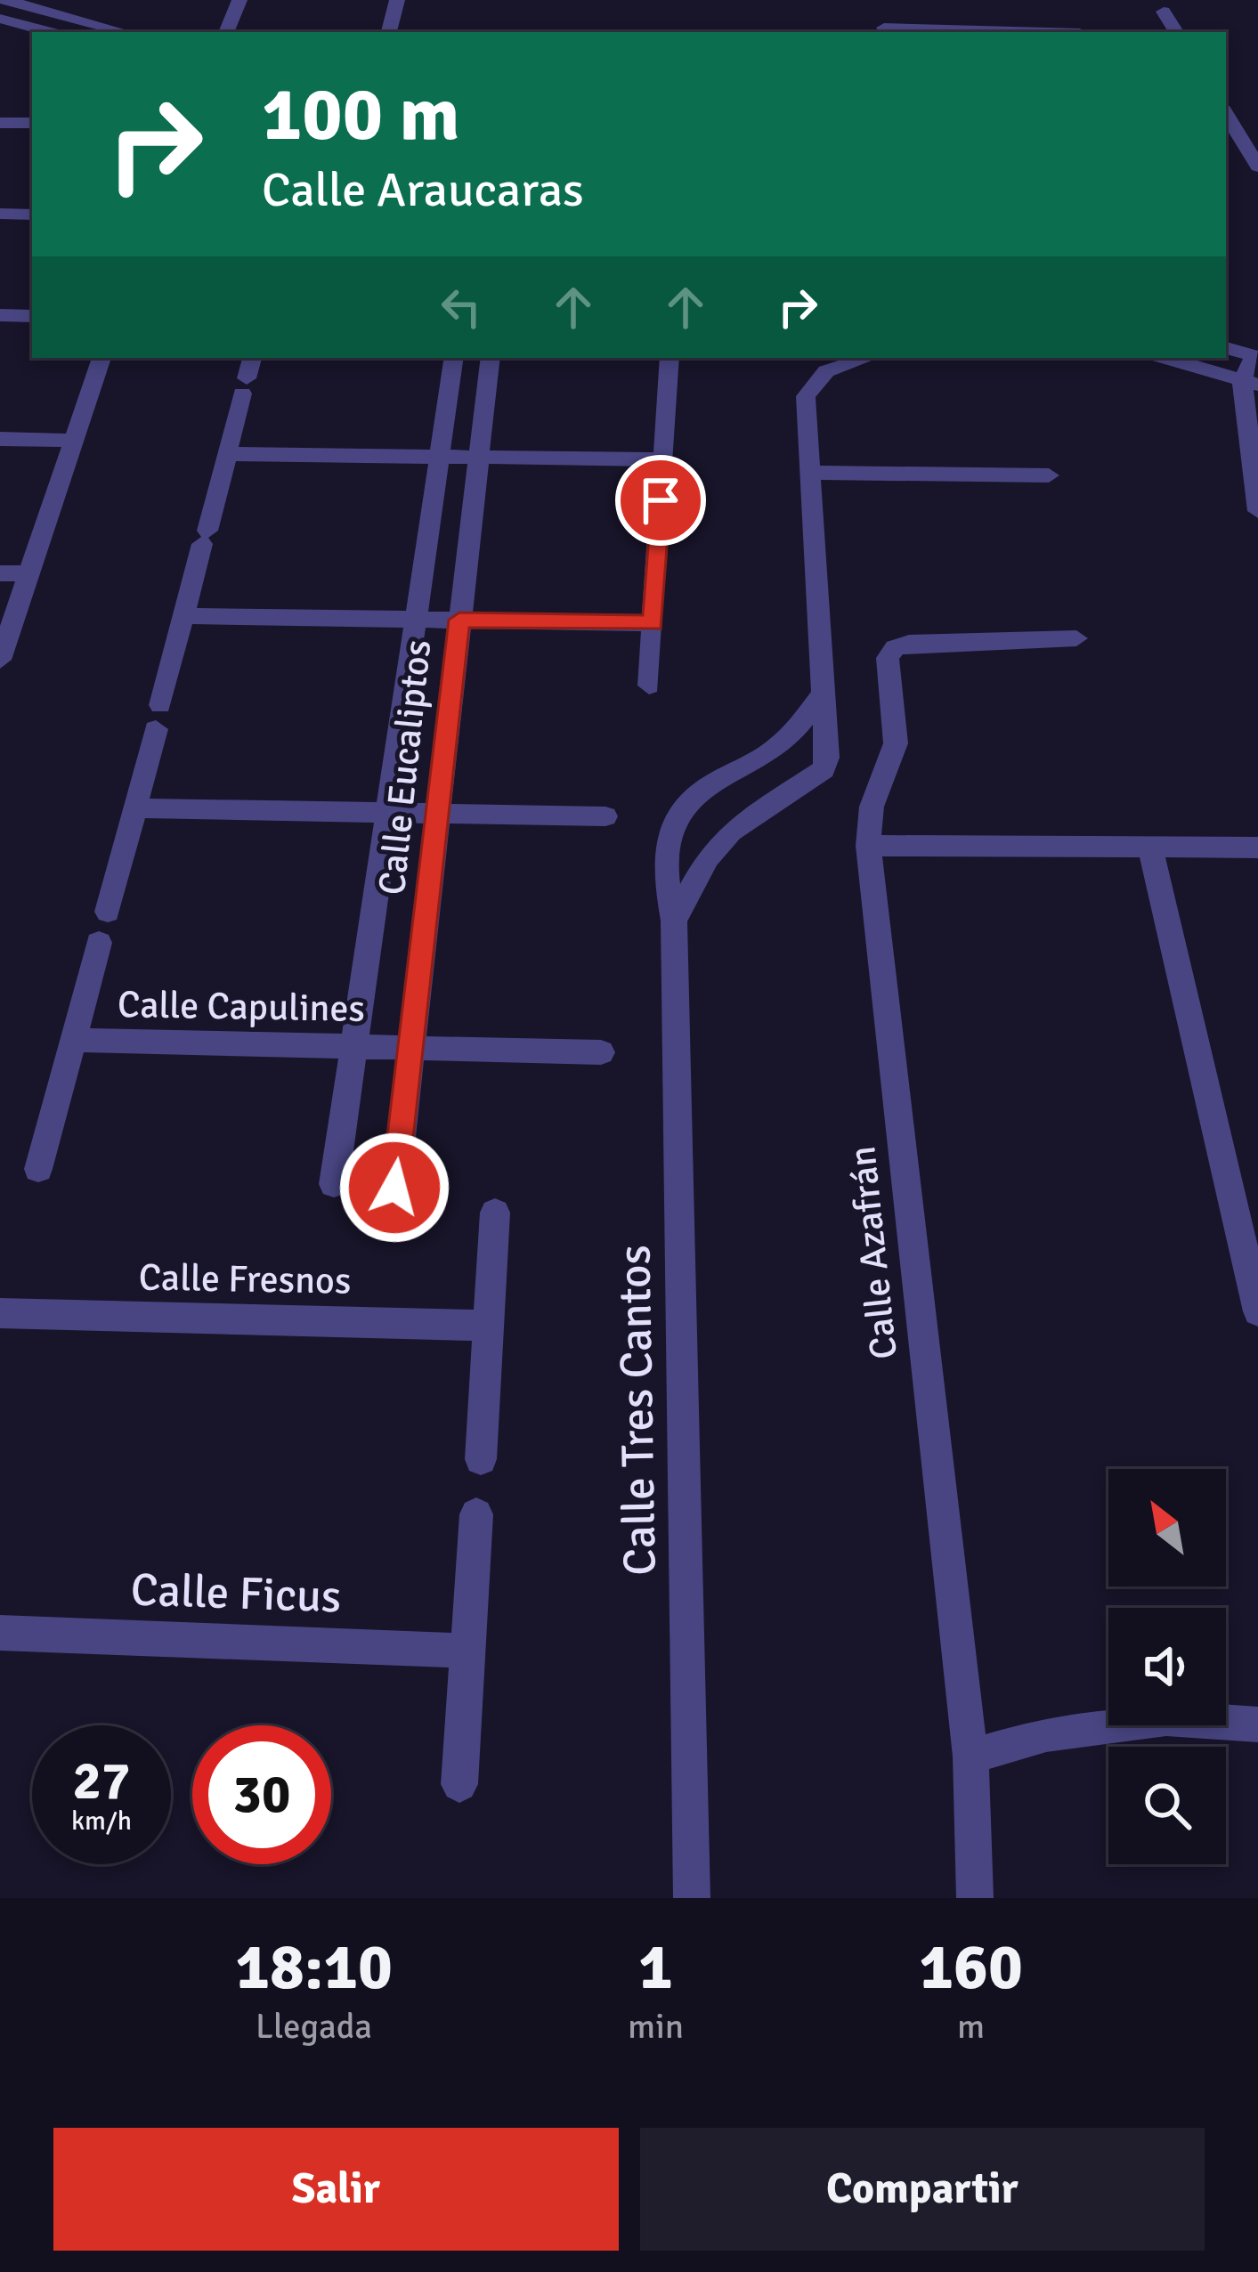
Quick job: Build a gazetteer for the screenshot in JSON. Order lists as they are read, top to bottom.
{
  "streets": {
    "street": [
      "Calle Eucaliptos",
      "Calle Capulines",
      "Calle Azafrán",
      "Calle Fresnos",
      "Calle Tres Cantos",
      "Calle Ficus"
    ]
  },
  "crossings": [
    ["Calle Eucaliptos", "Calle Capulines"]
  ],
  "north": "top left",
  "page": {
    "turn": ["100 m", "Calle Araucaras"],
    "speed": "27 km/h",
    "limit": "30",
    "eta": [
      "18:10",
      "Llegada",
      "1",
      "min",
      "160",
      "m"
    ],
    "buttons": ["Salir", "Compartir"]
  }
}
